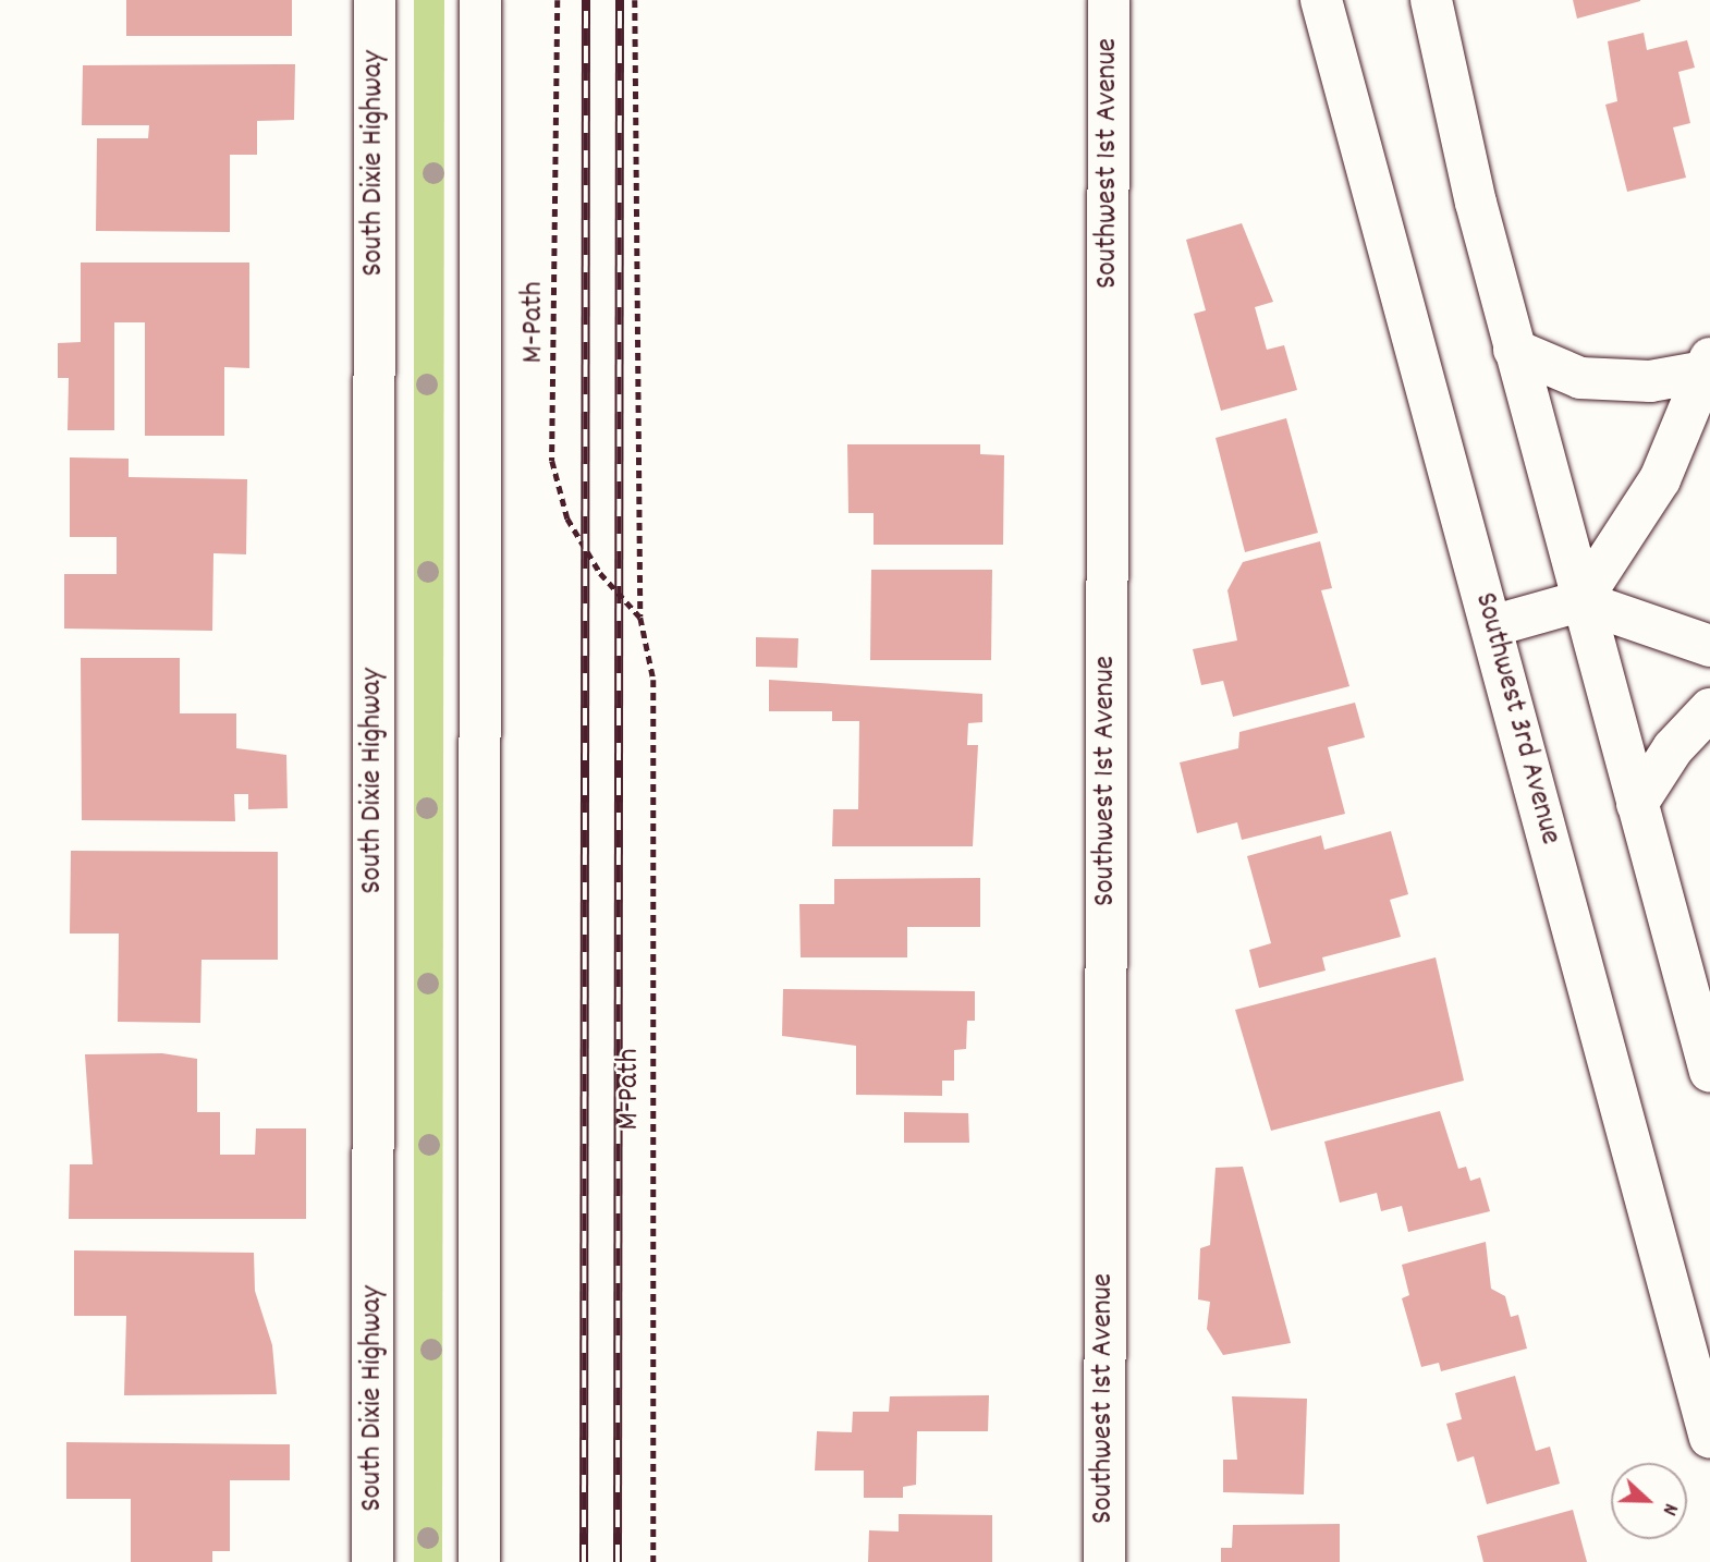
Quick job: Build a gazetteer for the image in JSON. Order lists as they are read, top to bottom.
{
  "streets": {
    "main road": ["South Dixie Highway", "Southwest 1st Avenue", "Southwest 3rd Avenue"],
    "path": ["M-Path"]
  },
  "north": "right"
}
